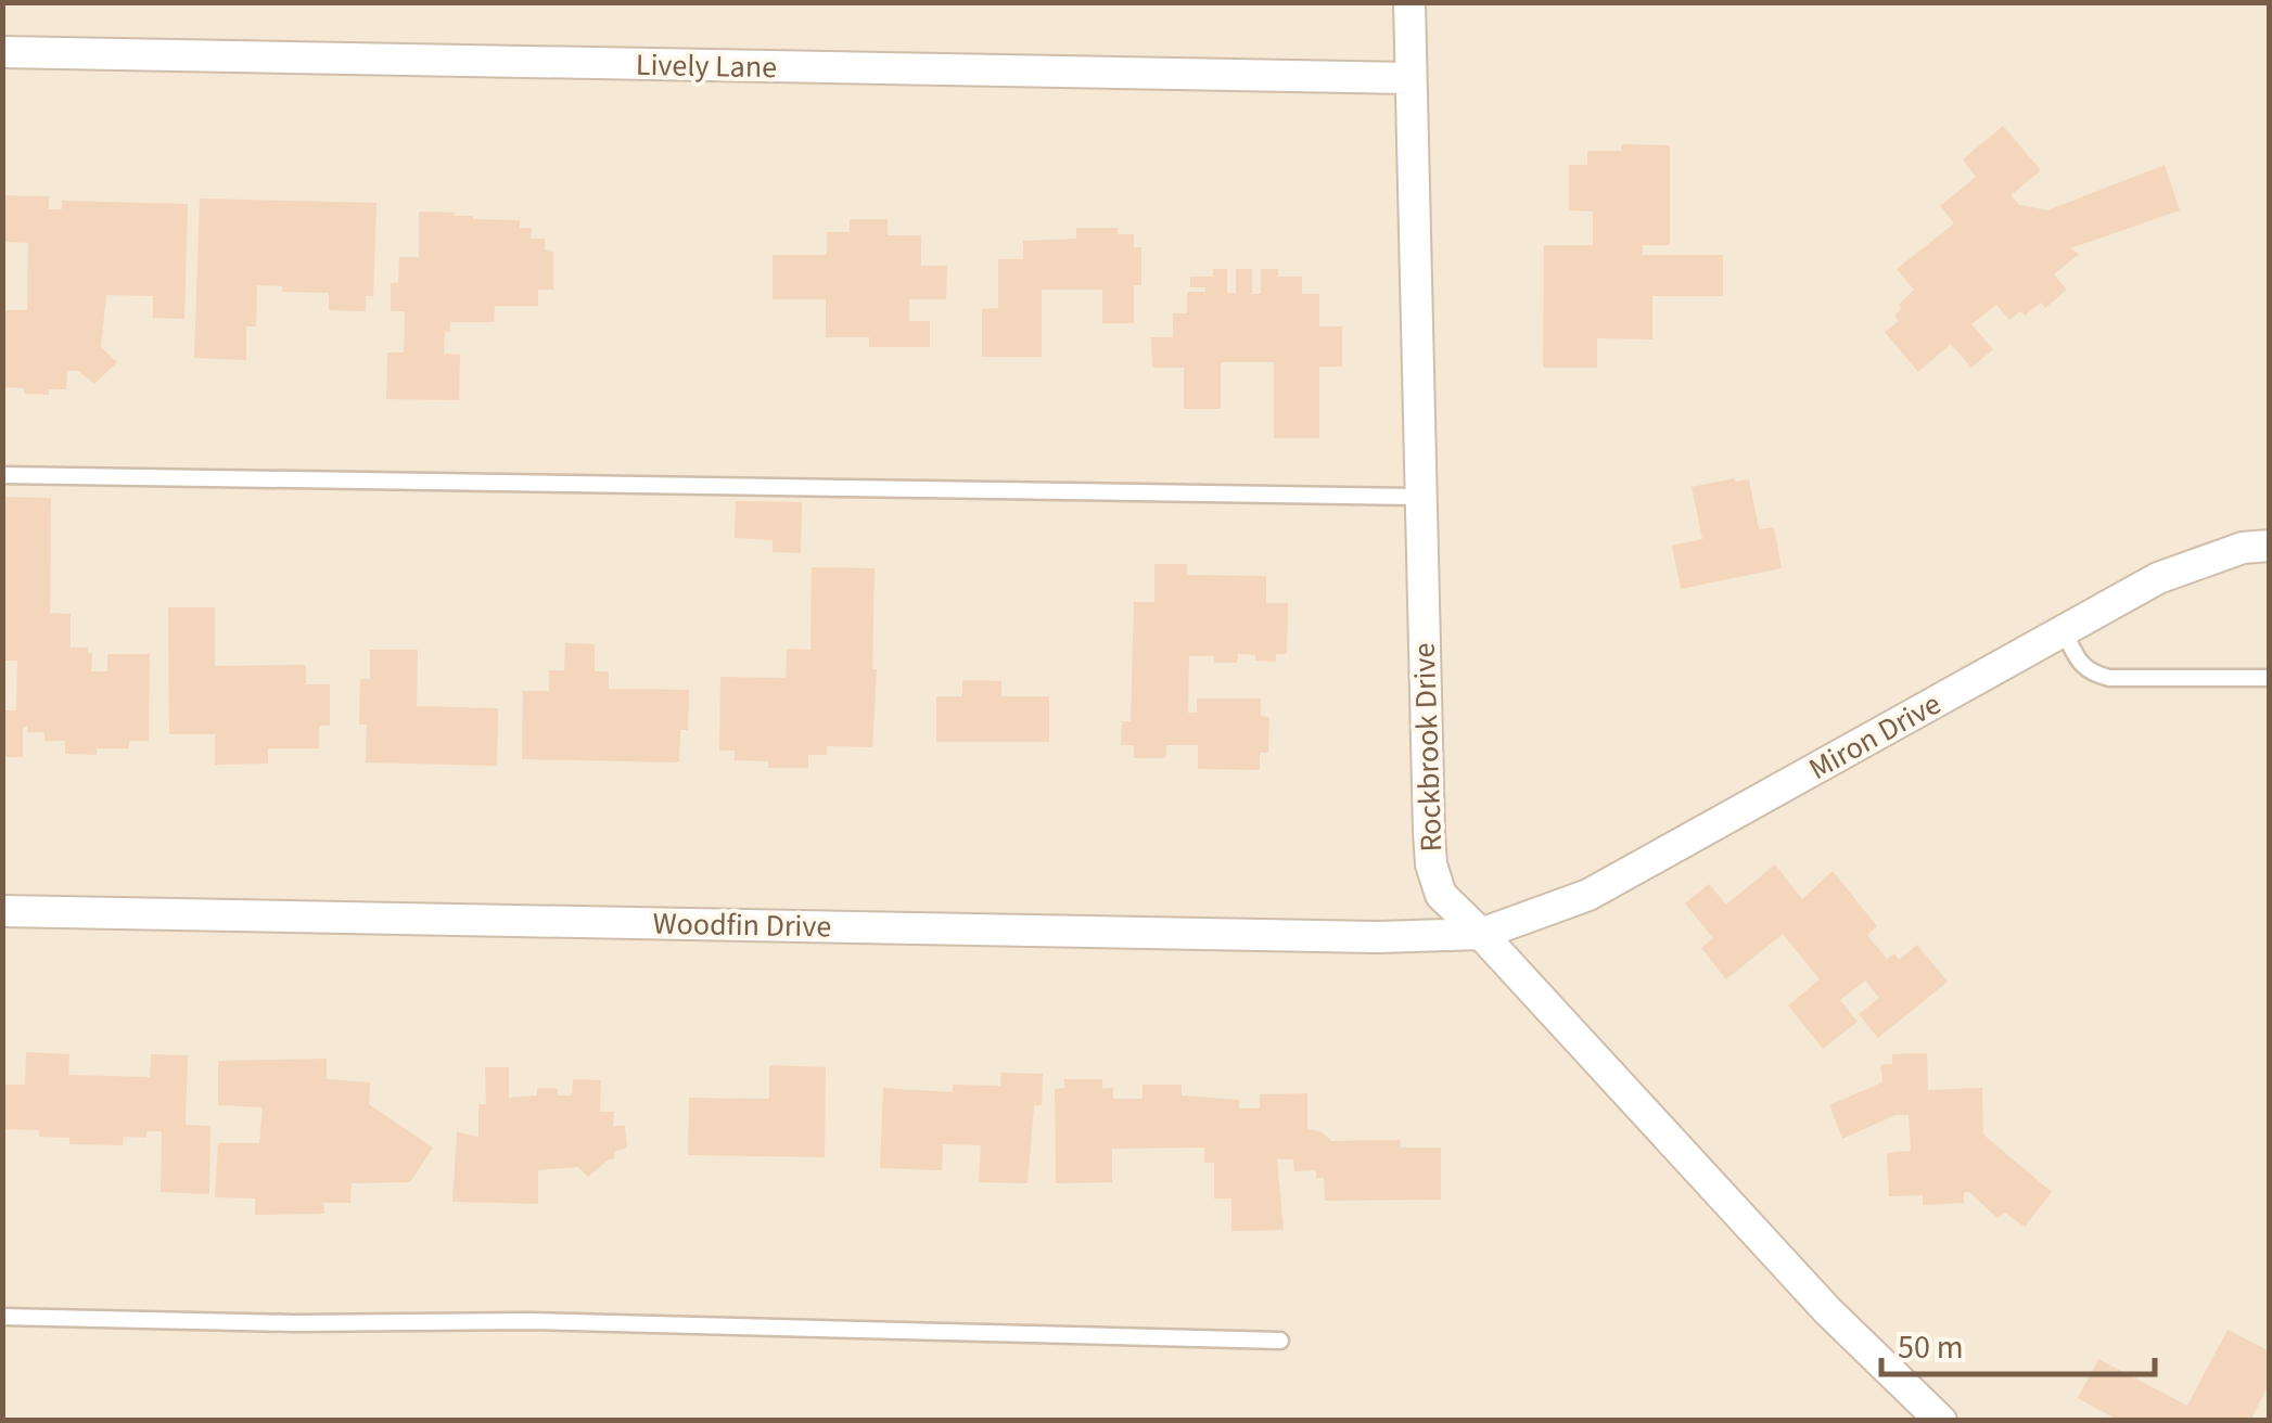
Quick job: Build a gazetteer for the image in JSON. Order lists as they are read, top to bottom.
{
  "streets": {
    "street": [
      "Lively Lane",
      "Miron Drive",
      "Rockbrook Drive",
      "Woodfin Drive"
    ]
  },
  "crossings": [
    ["Lively Lane", "Rockbrook Drive"],
    ["Miron Drive", "Rockbrook Drive"],
    ["Miron Drive", "Woodfin Drive"],
    ["Rockbrook Drive", "Woodfin Drive"]
  ],
  "scale_bar": "50 m"
}
